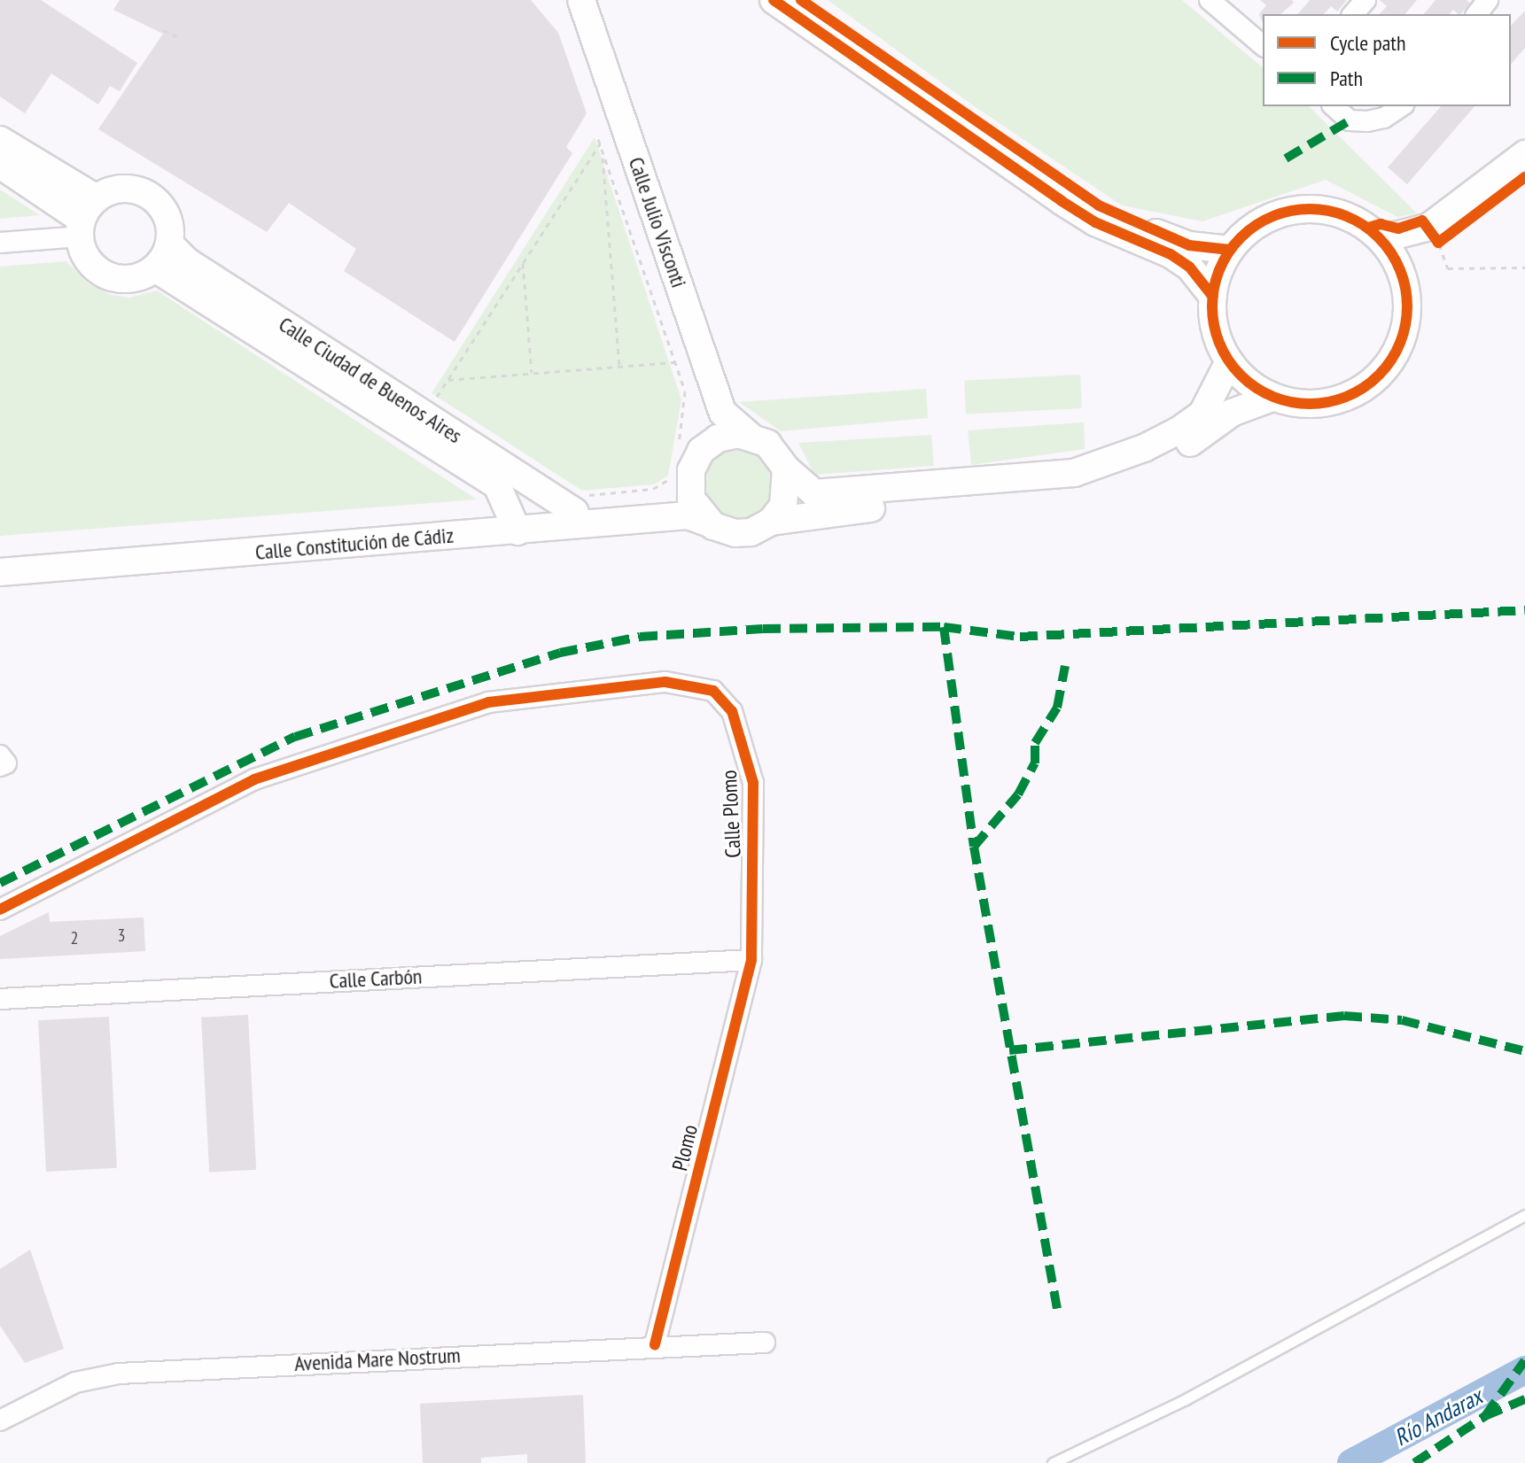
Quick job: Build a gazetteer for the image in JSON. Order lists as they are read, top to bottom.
{
  "streets": {
    "street": [
      "Calle Julio Visconti",
      "Calle Ciudad de Buenos Aires",
      "Calle Constitución de Cádiz",
      "Calle Plomo",
      "Calle Carbón",
      "Plomo",
      "Avenida Mare Nostrum"
    ]
  },
  "crossings": [
    ["Calle Julio Visconti", "Calle Constitución de Cádiz"],
    ["Calle Ciudad de Buenos Aires", "Calle Constitución de Cádiz"],
    ["Calle Plomo", "Calle Carbón"],
    ["Calle Plomo", "Plomo"],
    ["Calle Carbón", "Plomo"],
    ["Plomo", "Avenida Mare Nostrum"]
  ],
  "water": ["Río Andarax"],
  "house_numbers": ["3", "2"],
  "legend": ["Cycle path", "Path"]
}
